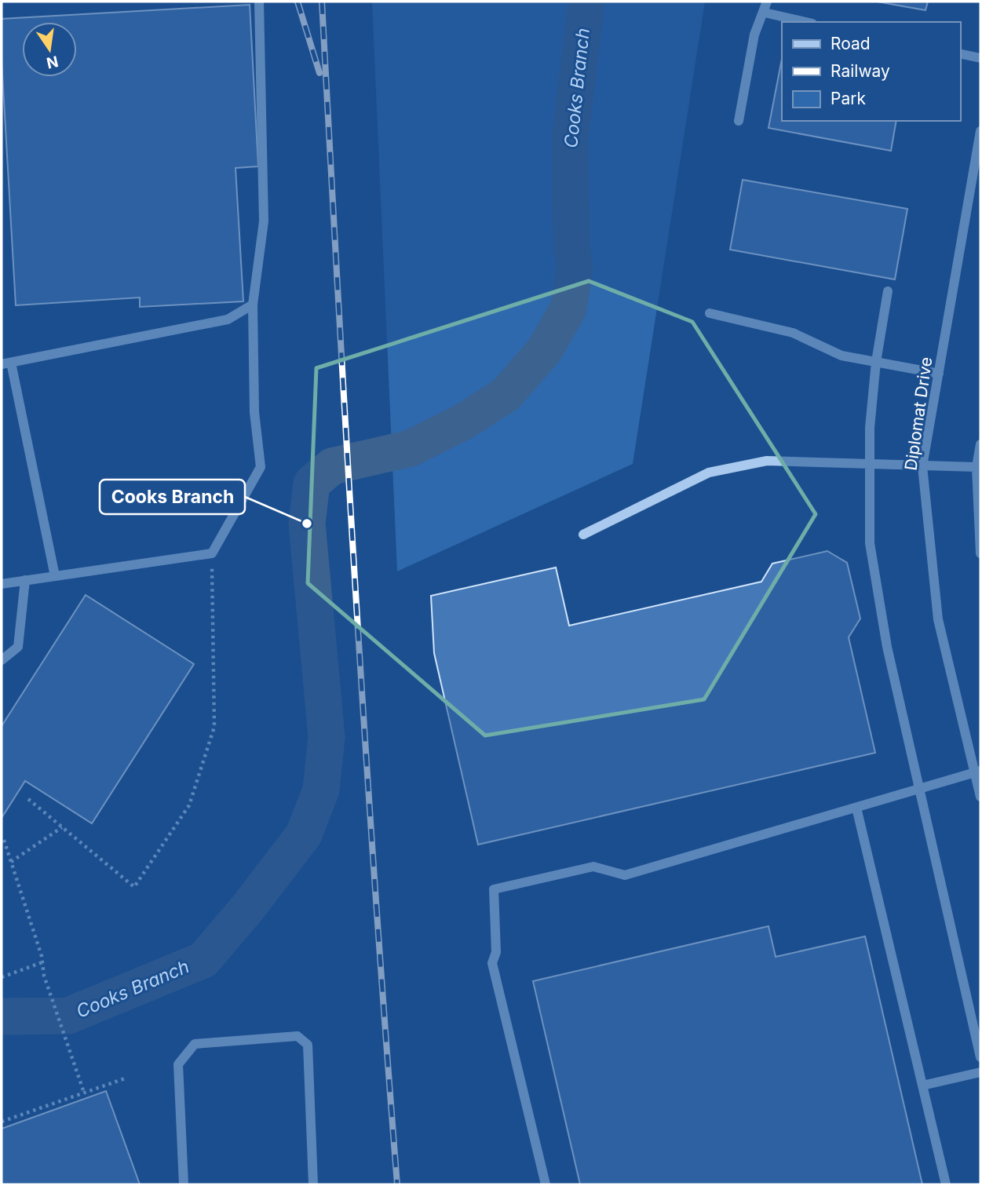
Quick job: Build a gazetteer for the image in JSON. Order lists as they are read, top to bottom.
{
  "streets": {
    "street": ["Diplomat Drive"]
  },
  "water": ["Cooks Branch"],
  "places": ["Cooks Branch"],
  "legend": ["Road", "Railway", "Park"],
  "north": "bottom"
}
